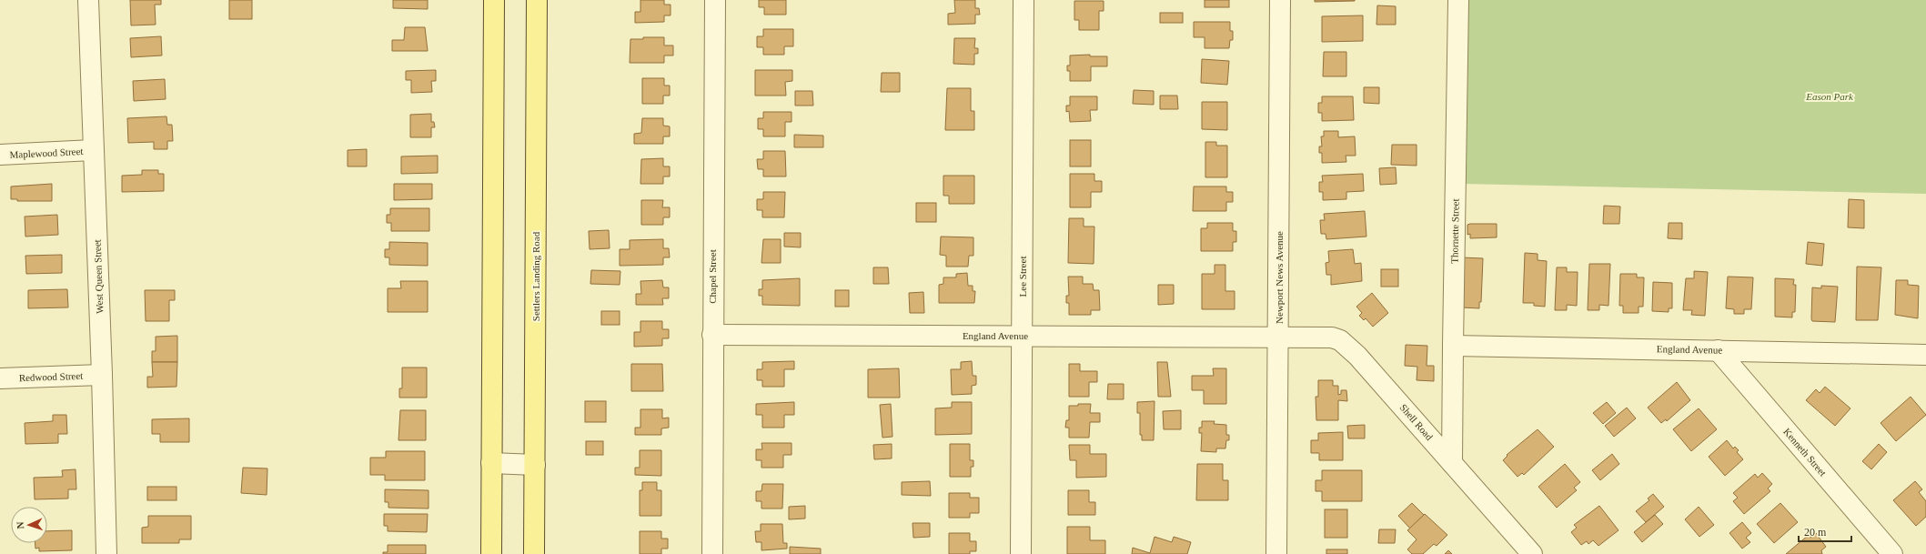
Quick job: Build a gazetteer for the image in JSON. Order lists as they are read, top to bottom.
{
  "streets": {
    "main road": ["Settlers Landing Road"],
    "street": [
      "Maplewood Street",
      "Thornette Street",
      "West Queen Street",
      "Chapel Street",
      "Lee Street",
      "Newport News Avenue",
      "England Avenue",
      "Redwood Street",
      "Shell Road",
      "Kenneth Street"
    ]
  },
  "crossings": [
    ["Maplewood Street", "West Queen Street"],
    ["Thornette Street", "England Avenue"],
    ["Thornette Street", "Shell Road"],
    ["West Queen Street", "Redwood Street"],
    ["Chapel Street", "England Avenue"],
    ["Lee Street", "England Avenue"],
    ["Newport News Avenue", "England Avenue"],
    ["Newport News Avenue", "Shell Road"],
    ["England Avenue", "Shell Road"],
    ["England Avenue", "Kenneth Street"]
  ],
  "parks": ["Eason Park"],
  "scale_bar": "20 m",
  "north": "left"
}
